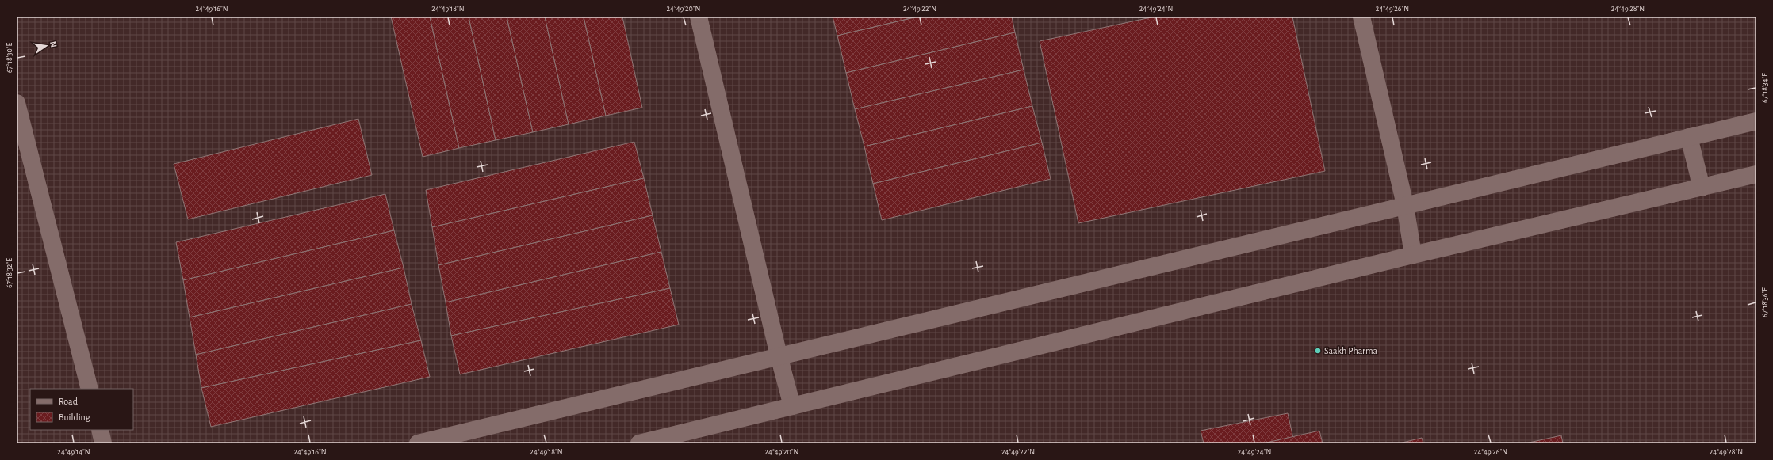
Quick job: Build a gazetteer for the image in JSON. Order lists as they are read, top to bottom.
{
  "places": ["Saakh Pharma"],
  "legend": ["Road", "Building"],
  "north": "right",
  "coordinates": [
    "24°49'16\"N",
    "24°49'18\"N",
    "24°49'20\"N",
    "24°49'22\"N",
    "24°49'24\"N",
    "24°49'26\"N",
    "24°49'28\"N",
    "67°18'30\"E",
    "67°18'34\"E",
    "67°18'32\"E",
    "67°18'36\"E",
    "24°49'14\"N"
  ]
}
